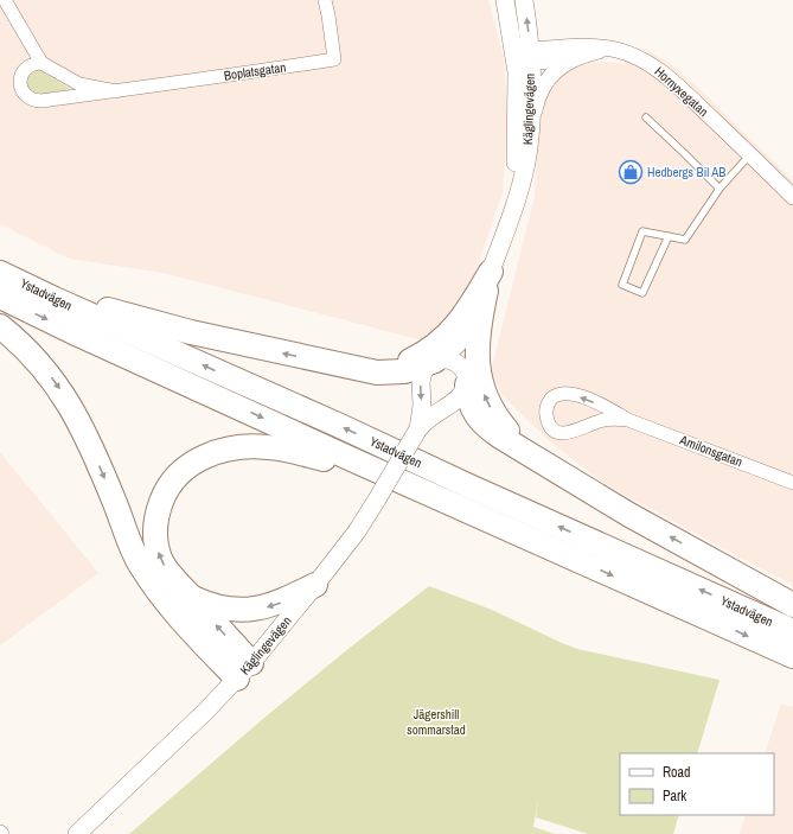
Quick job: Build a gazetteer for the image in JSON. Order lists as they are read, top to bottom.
{
  "streets": {
    "highway": ["Ystadvägen"],
    "main road": ["Käglingevägen"],
    "street": ["Boplatsgatan", "Hornyxegatan", "Amilonsgatan"]
  },
  "crossings": [
    ["Hornyxegatan", "Käglingevägen"]
  ],
  "parks": ["Jägershill sommarstad"],
  "places": {
    "shop": ["Hedbergs Bil AB"]
  },
  "legend": ["Road", "Park"]
}
